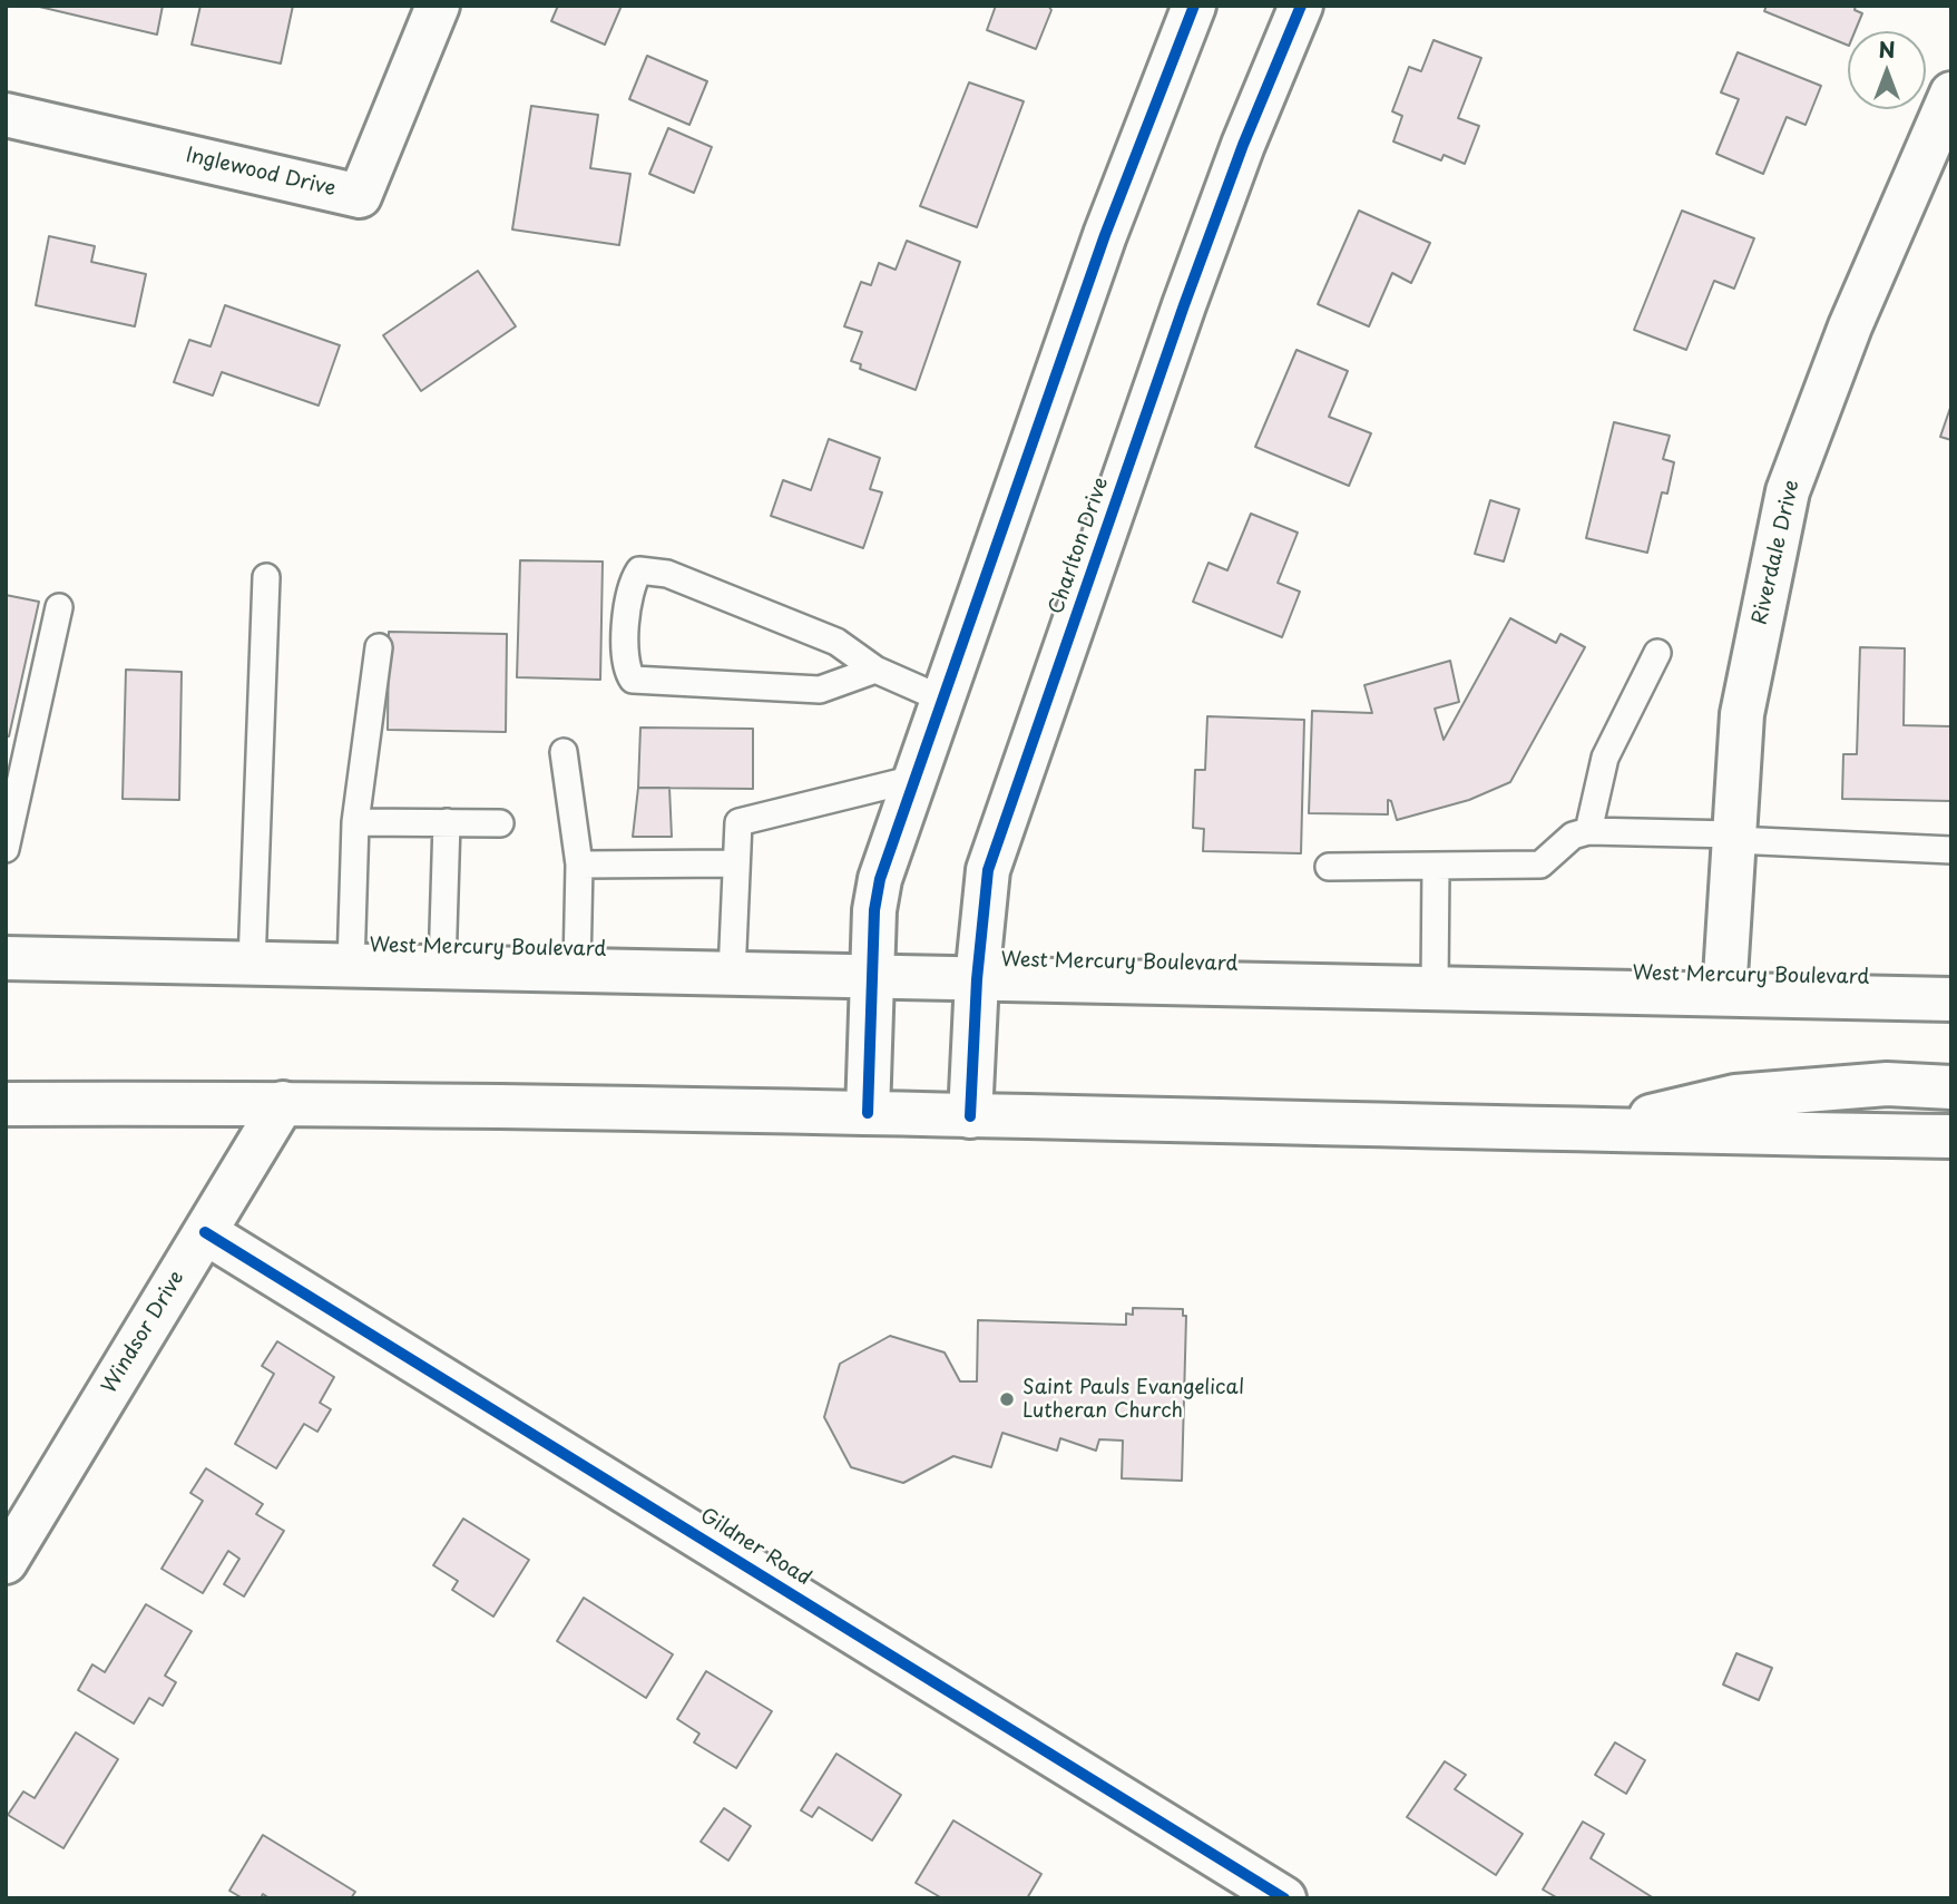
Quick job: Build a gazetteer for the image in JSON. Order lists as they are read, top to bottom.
{
  "streets": {
    "street": [
      "Inglewood Drive",
      "Charlton Drive",
      "Riverdale Drive",
      "West Mercury Boulevard",
      "Windsor Drive",
      "Gildner Road"
    ]
  },
  "crossings": [
    ["Charlton Drive", "West Mercury Boulevard"],
    ["Riverdale Drive", "West Mercury Boulevard"],
    ["Windsor Drive", "Gildner Road"]
  ],
  "places": ["Saint Pauls Evangelical Lutheran Church"],
  "north": "top"
}
